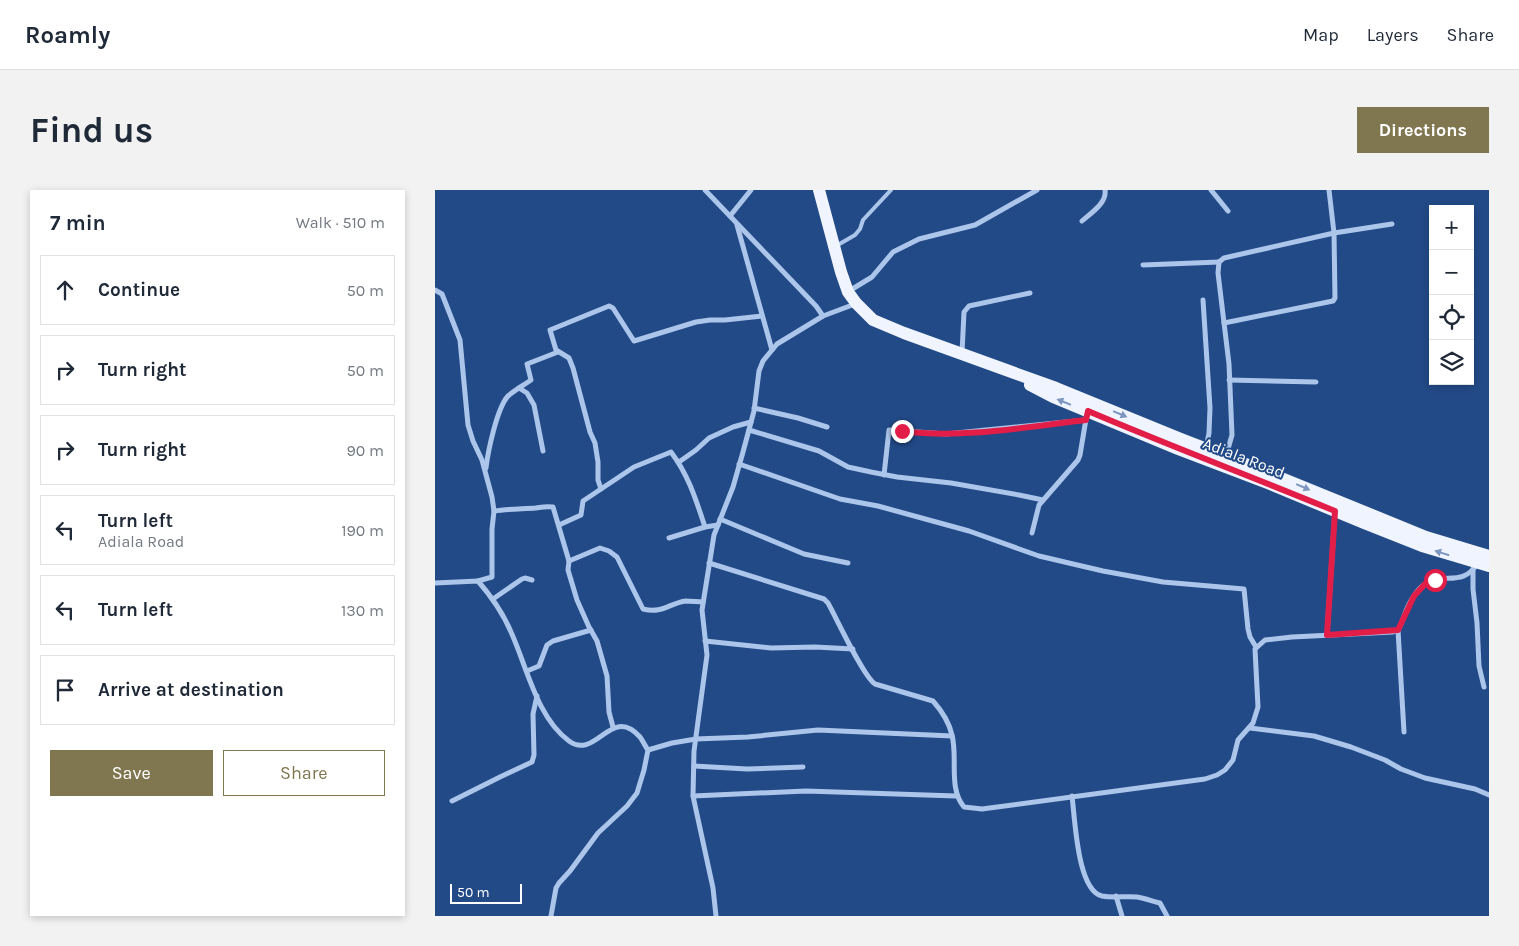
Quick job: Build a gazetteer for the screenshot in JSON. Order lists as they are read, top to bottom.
{
  "streets": {
    "main road": ["Adiala Road"]
  },
  "scale_bar": "50 m",
  "page": {
    "header": "Roamly",
    "nav": ["Map", "Layers", "Share"],
    "buttons": [
      "Directions",
      ["Save", "Share"]
    ],
    "title": "Find us",
    "heading": ["7 min", "Walk · 510 m"],
    "map_buttons": ["+", "−"],
    "list": [
      ["Continue", "50 m"],
      ["Turn right", "50 m"],
      ["Turn right", "90 m"],
      ["Turn left", "Adiala Road", "190 m"],
      ["Turn left", "130 m"],
      "Arrive at destination"
    ],
    "scale": "50 m"
  }
}
